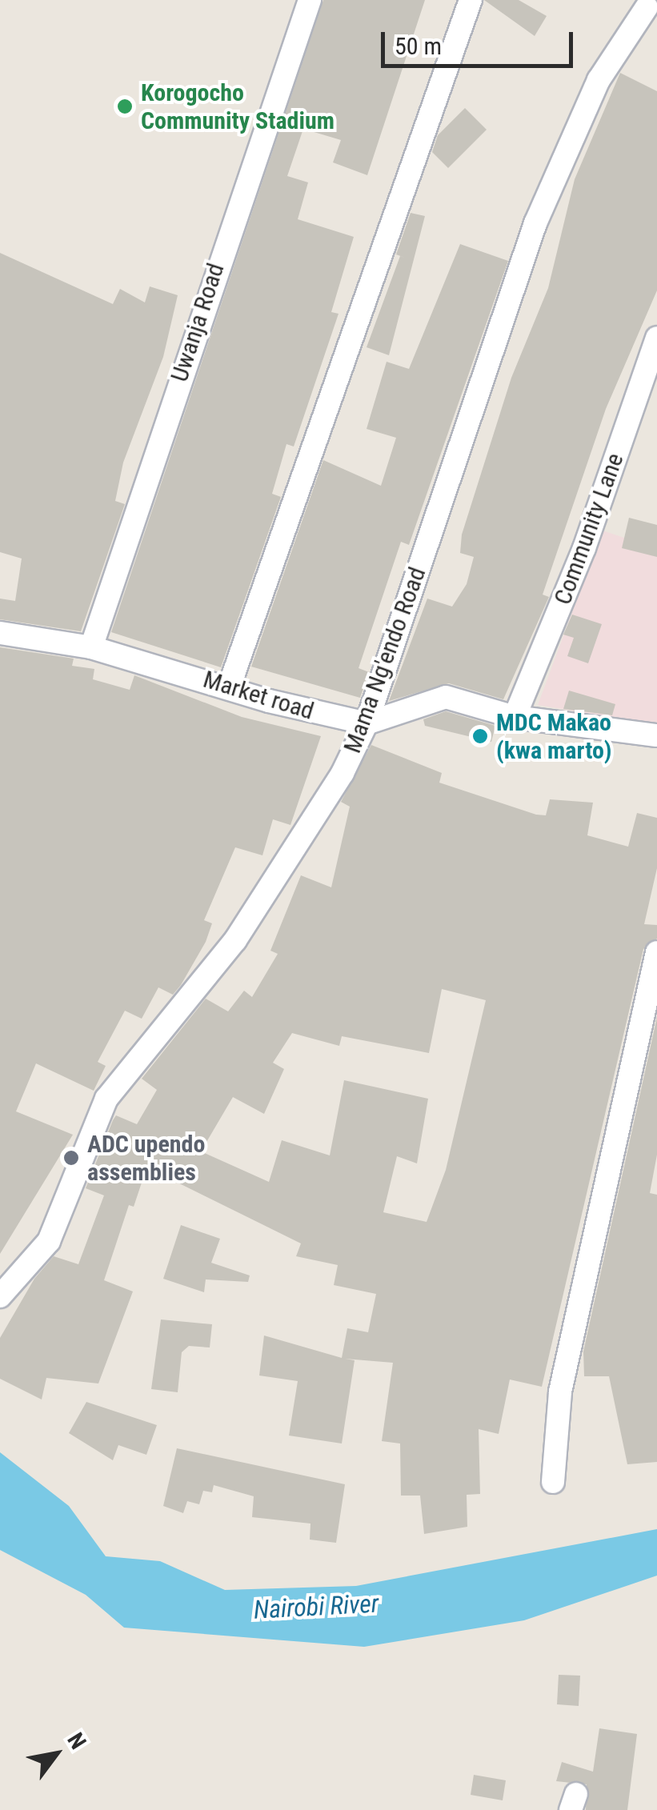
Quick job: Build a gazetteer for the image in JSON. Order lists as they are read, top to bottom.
{
  "streets": {
    "street": [
      "Uwanja Road",
      "Community Lane",
      "Mama Ng'endo Road",
      "Market road"
    ]
  },
  "crossings": [
    ["Uwanja Road", "Market road"],
    ["Mama Ng'endo Road", "Market road"]
  ],
  "water": ["Nairobi River"],
  "places": ["Korogocho Community Stadium", "MDC Makao (kwa marto)", "ADC upendo assemblies"],
  "scale_bar": "50 m",
  "north": "top right"
}
